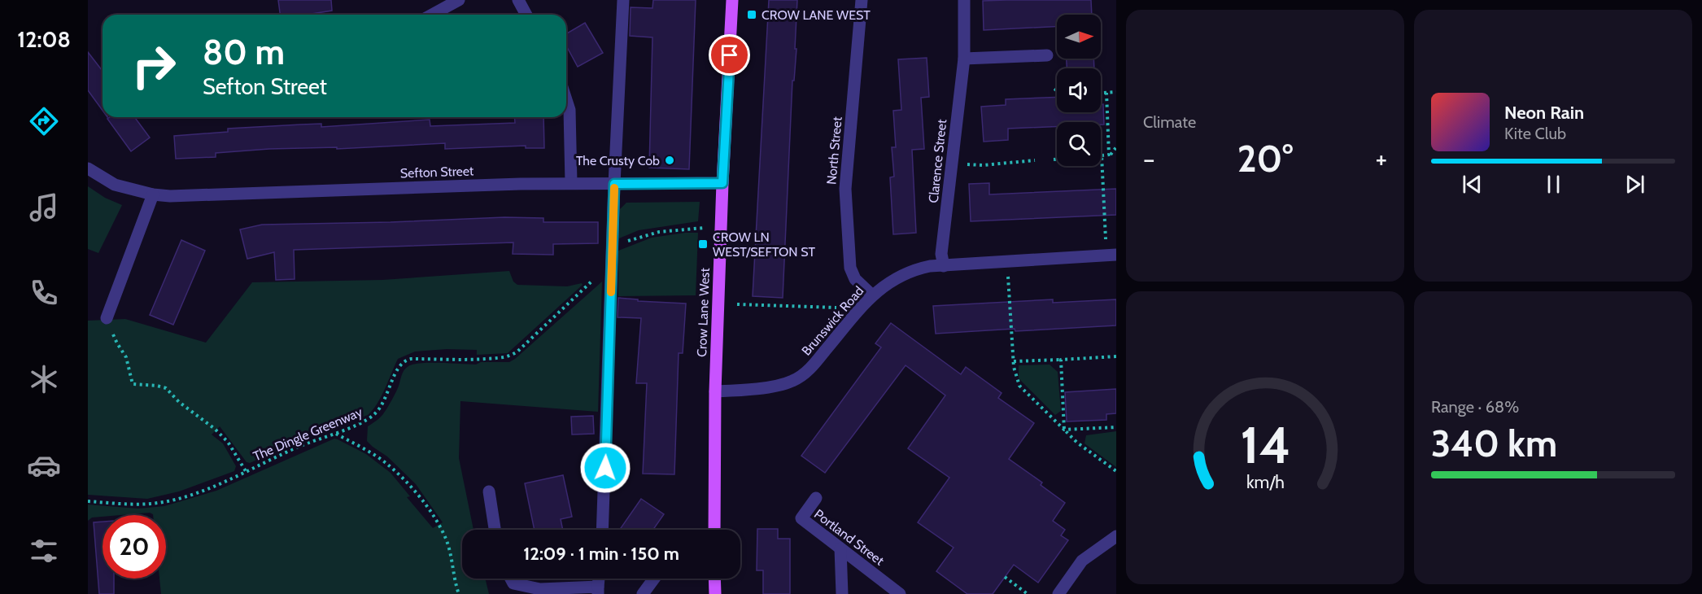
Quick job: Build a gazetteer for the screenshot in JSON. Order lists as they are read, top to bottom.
{
  "streets": {
    "main road": ["Crow Lane West"],
    "street": [
      "North Street",
      "Clarence Street",
      "Sefton Street",
      "Brunswick Road",
      "Portland Street"
    ],
    "path": ["The Dingle Greenway"]
  },
  "crossings": [
    ["North Street", "Brunswick Road"],
    ["Clarence Street", "Brunswick Road"],
    ["Sefton Street", "Crow Lane West"],
    ["Crow Lane West", "Brunswick Road"]
  ],
  "places": {
    "transit": ["CROW LANE WEST", "CROW LN WEST/SEFTON ST"],
    "other": ["The Crusty Cob"]
  },
  "north": "right",
  "page": {
    "tabs": "12:08",
    "tile": [
      "Climate",
      ["Range · 68%", "340 km"]
    ],
    "turn": ["80 m", "Sefton Street"],
    "song": ["Neon Rain", "Kite Club"],
    "heat": ["−", "20°", "+"],
    "limit": "20",
    "trip": "12:09 · 1 min · 150 m",
    "gauge": ["14", "km/h"]
  }
}
